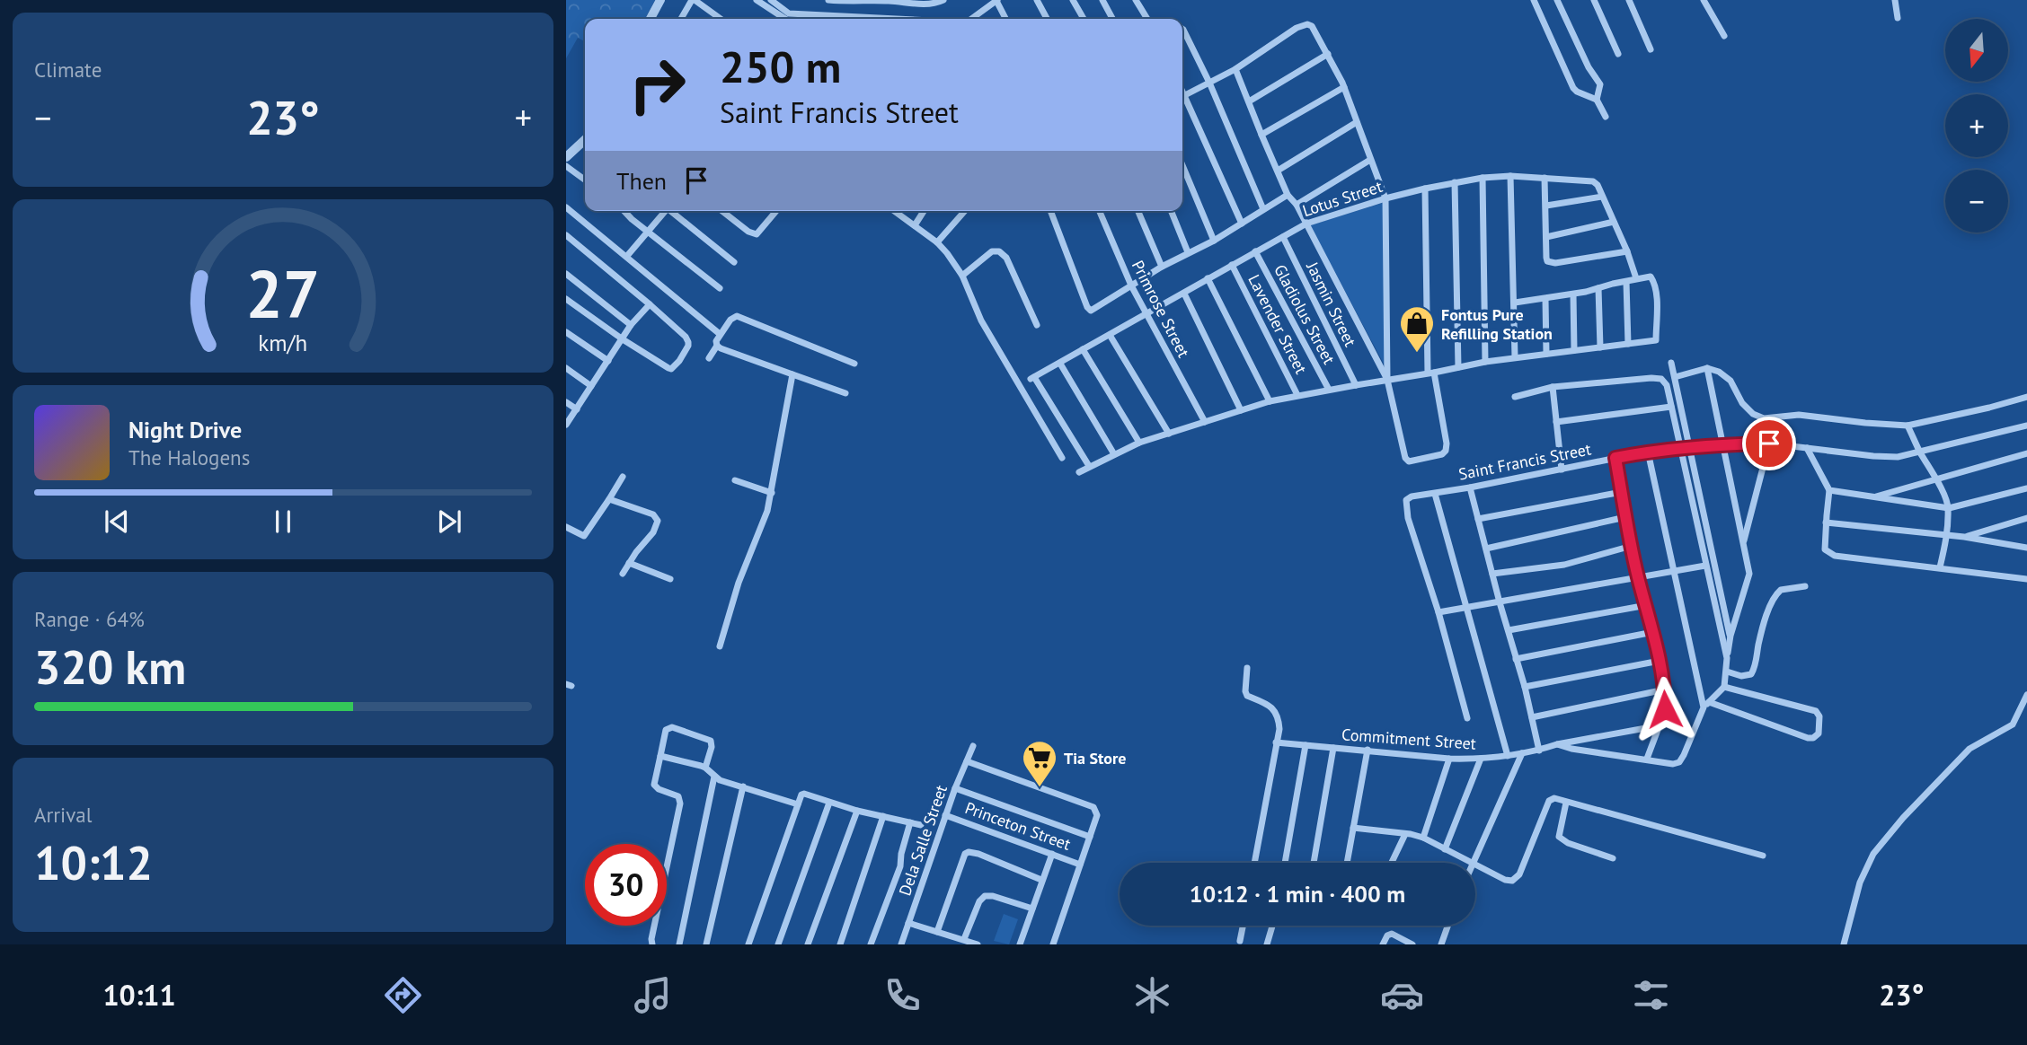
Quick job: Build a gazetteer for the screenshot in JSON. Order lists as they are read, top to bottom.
{
  "streets": {
    "street": [
      "Lotus Street",
      "Jasmin Street",
      "Primrose Street",
      "Gladiolus Street",
      "Lavender Street",
      "Saint Francis Street",
      "Commitment Street",
      "Princeton Street",
      "Dela Salle Street"
    ]
  },
  "crossings": [
    ["Lotus Street", "Jasmin Street"],
    ["Lotus Street", "Primrose Street"],
    ["Lotus Street", "Gladiolus Street"],
    ["Lotus Street", "Lavender Street"],
    ["Princeton Street", "Dela Salle Street"]
  ],
  "places": {
    "shop": ["Fontus Pure Refilling Station"],
    "supermarket": ["Tia Store"]
  },
  "north": "bottom",
  "page": {
    "tile": [
      "Climate",
      ["Range · 64%", "320 km"],
      ["Arrival", "10:12"]
    ],
    "map_buttons": ["+", "−"],
    "turn": ["250 m", "Saint Francis Street"],
    "heat": ["−", "23°", "+"],
    "then": "Then",
    "song": ["Night Drive", "The Halogens"],
    "limit": "30",
    "trip": "10:12 · 1 min · 400 m",
    "tabs": ["10:11", "23°"],
    "gauge": ["27", "km/h"]
  }
}
